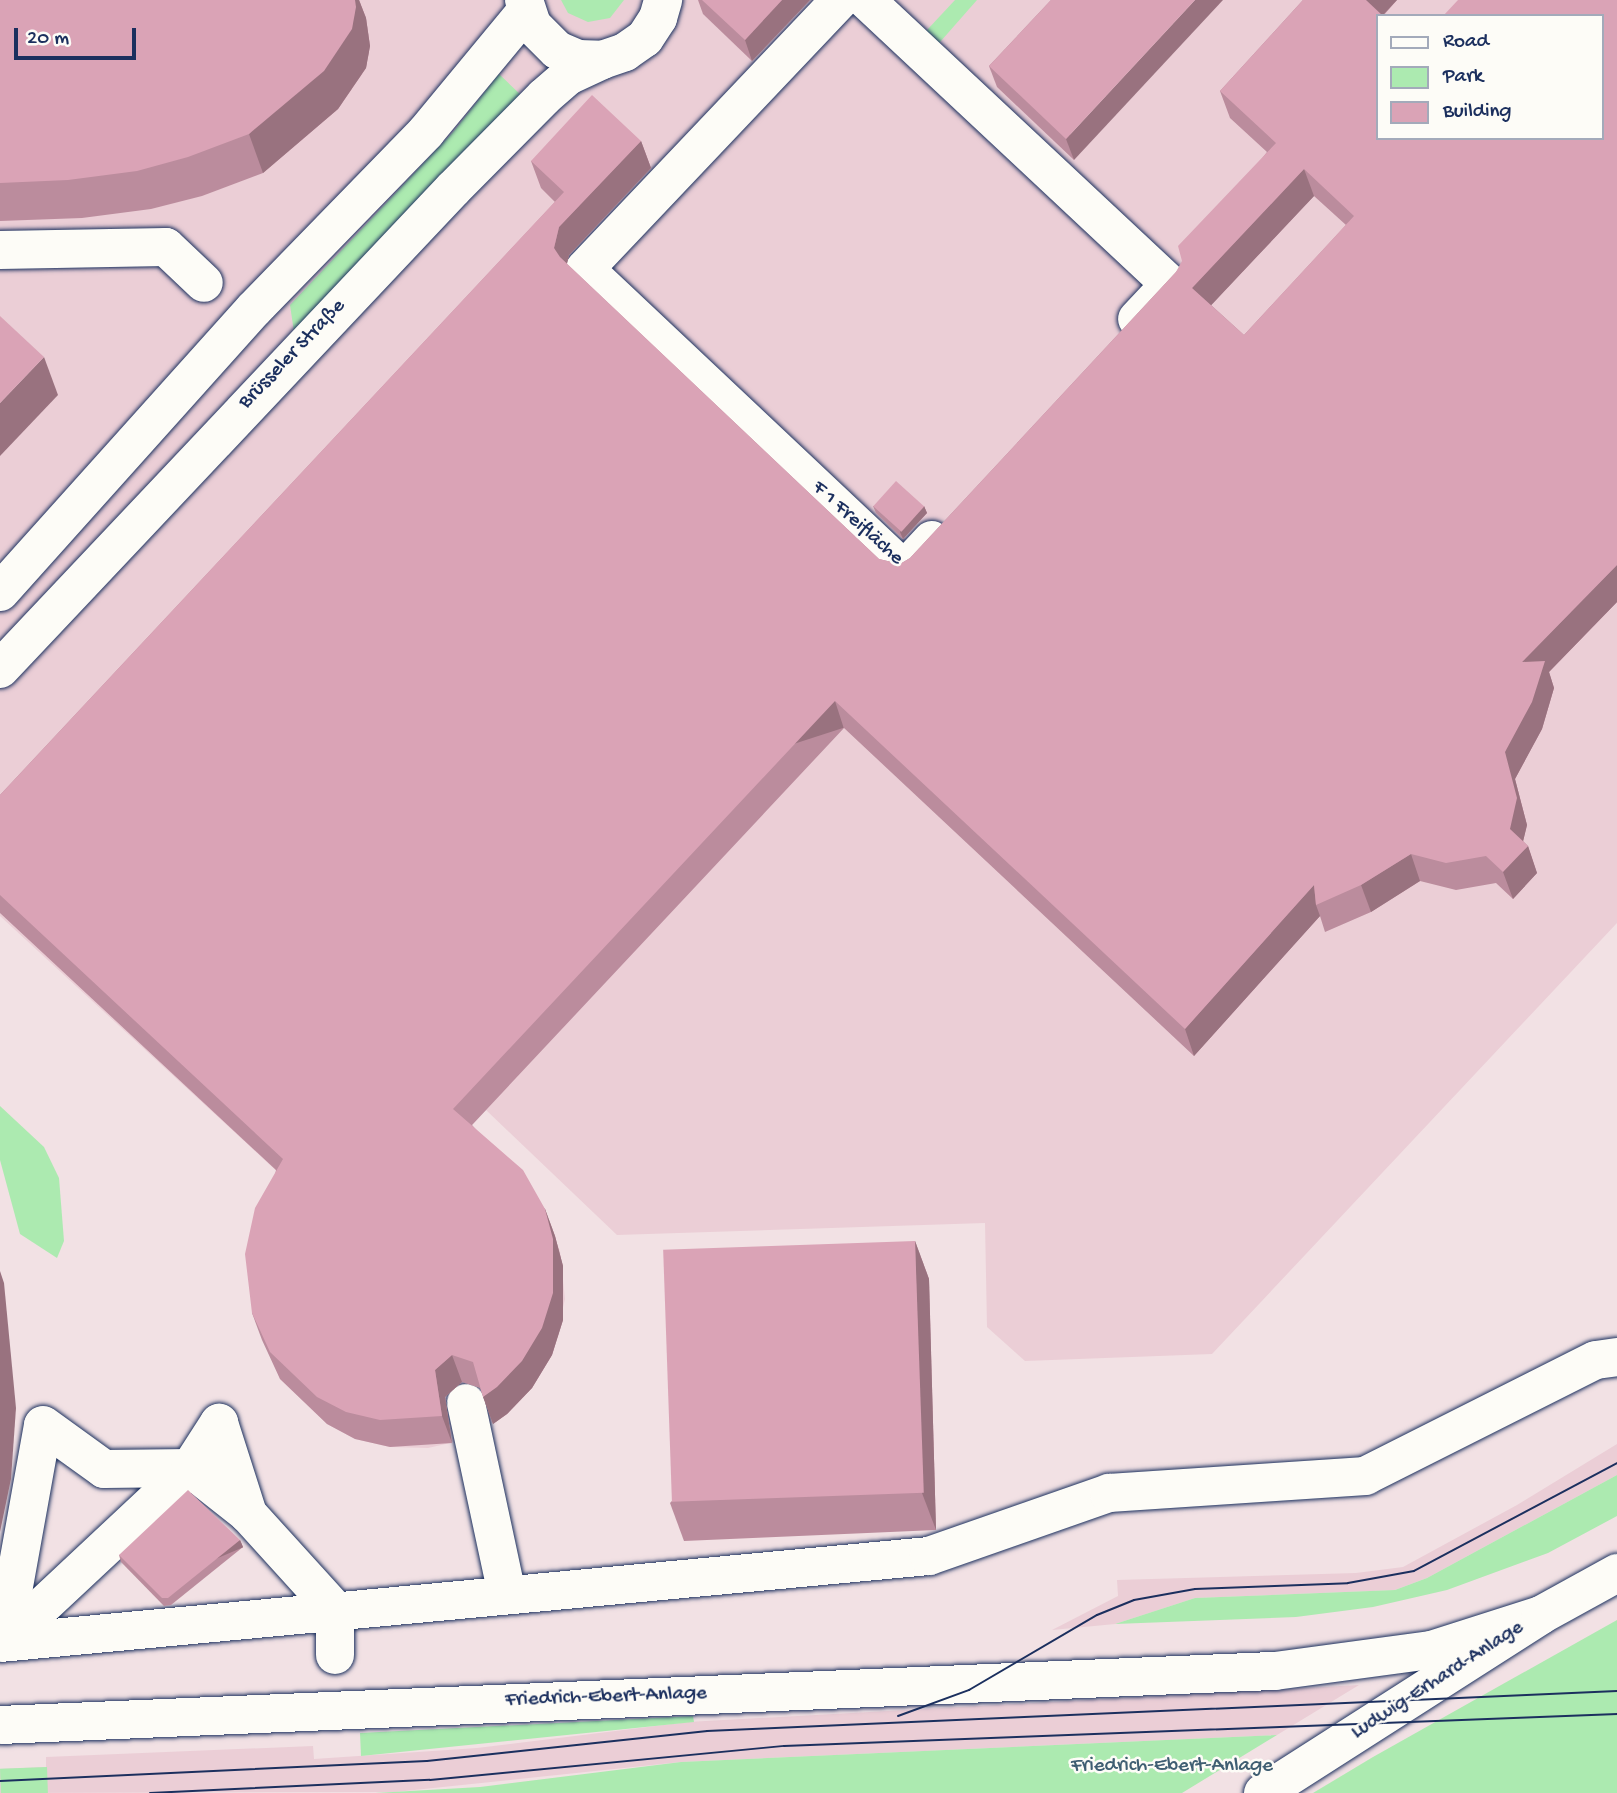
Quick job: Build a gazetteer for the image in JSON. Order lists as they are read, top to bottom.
{
  "streets": {
    "street": [
      "Brüsseler Straße",
      "F 1 Freifläche",
      "Ludwig-Erhard-Anlage",
      "Friedrich-Ebert-Anlage"
    ]
  },
  "crossings": [
    ["Ludwig-Erhard-Anlage", "Friedrich-Ebert-Anlage"]
  ],
  "parks": ["Friedrich-Ebert-Anlage"],
  "legend": ["Road", "Park", "Building"],
  "scale_bar": "20 m"
}
